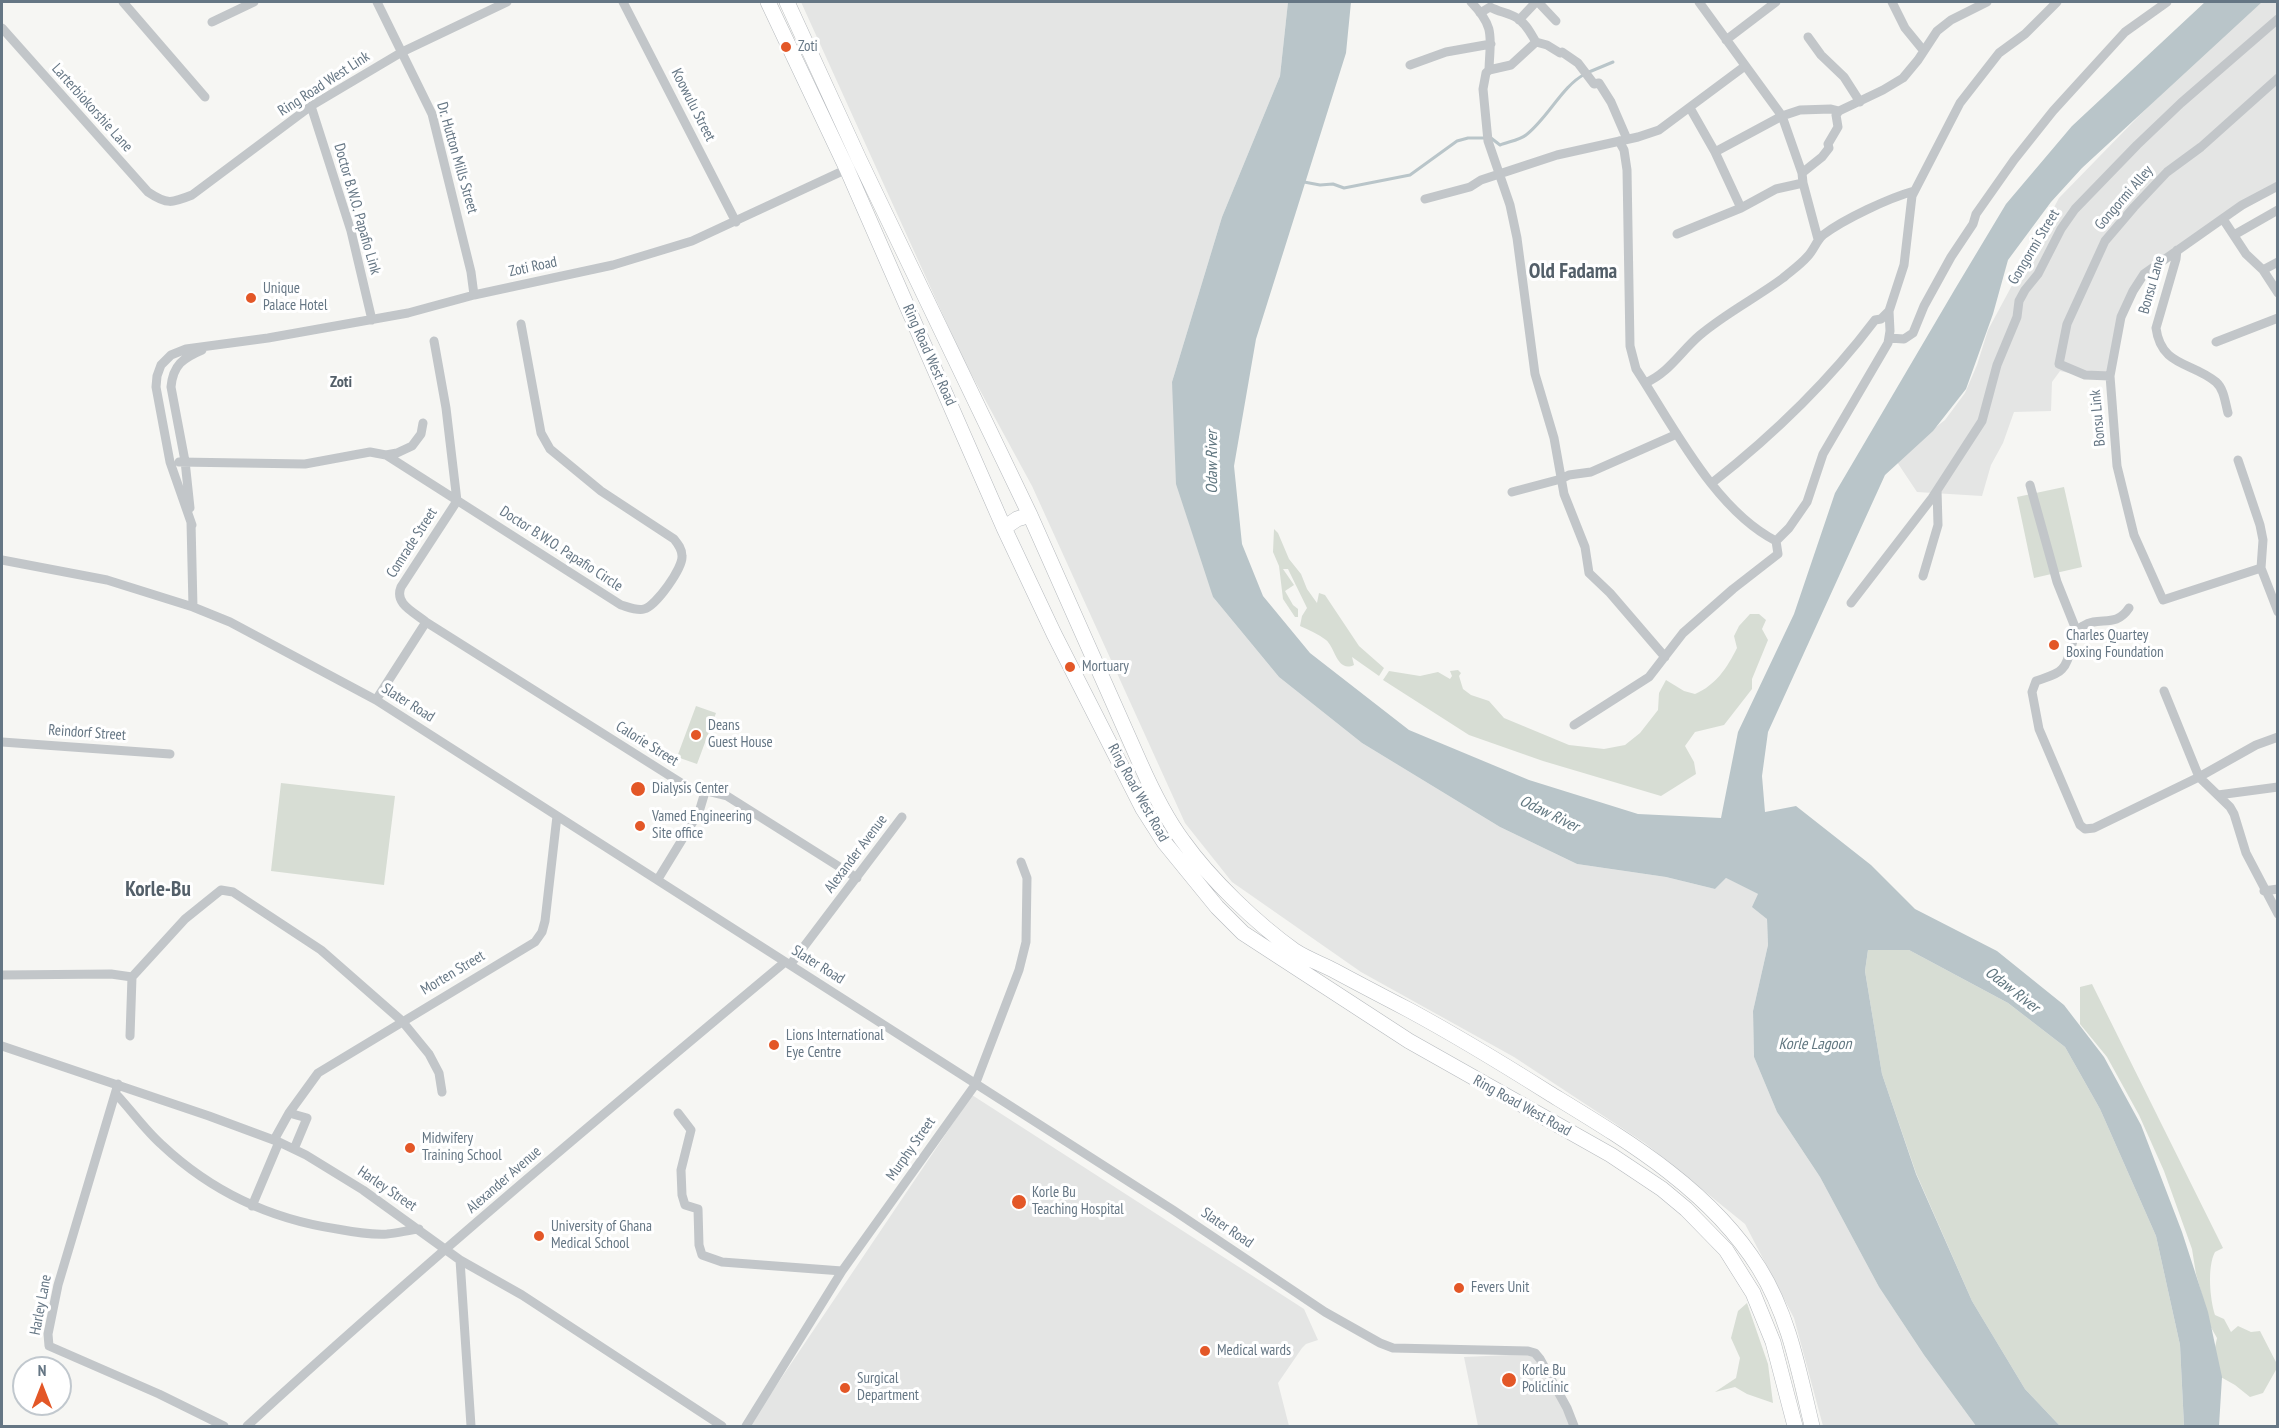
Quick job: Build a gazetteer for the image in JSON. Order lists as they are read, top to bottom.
{
  "streets": {
    "main road": ["Ring Road West Road"],
    "street": [
      "Ring Road West Link",
      "Koowulu Street",
      "Larterbiokorshie Lane",
      "Dr. Hutton Mills Street",
      "Gongormi Alley",
      "Doctor B.W.O. Papafio Link",
      "Gongormi Street",
      "Zoti Road",
      "Bonsu Lane",
      "Bonsu Link",
      "Comrade Street",
      "Doctor B.W.O. Papafio Circle",
      "Slater Road",
      "Reindorf Street",
      "Calorie Street",
      "Alexander Avenue",
      "Morten Street",
      "Murphy Street",
      "Harley Street",
      "Harley Lane"
    ]
  },
  "crossings": [
    ["Ring Road West Link", "Larterbiokorshie Lane"],
    ["Ring Road West Link", "Dr. Hutton Mills Street"],
    ["Ring Road West Link", "Doctor B.W.O. Papafio Link"],
    ["Koowulu Street", "Zoti Road"],
    ["Dr. Hutton Mills Street", "Zoti Road"],
    ["Gongormi Alley", "Bonsu Link"],
    ["Doctor B.W.O. Papafio Link", "Zoti Road"],
    ["Zoti Road", "Ring Road West Road"],
    ["Zoti Road", "Slater Road"],
    ["Bonsu Lane", "Bonsu Link"],
    ["Comrade Street", "Doctor B.W.O. Papafio Circle"],
    ["Comrade Street", "Calorie Street"],
    ["Slater Road", "Alexander Avenue"],
    ["Slater Road", "Morten Street"],
    ["Slater Road", "Murphy Street"],
    ["Calorie Street", "Alexander Avenue"],
    ["Alexander Avenue", "Harley Street"],
    ["Morten Street", "Harley Street"],
    ["Harley Street", "Harley Lane"]
  ],
  "districts": ["Old Fadama", "Zoti", "Korle-Bu"],
  "water": ["Odaw River", "Korle Lagoon"],
  "places": [
    "Zoti",
    "Unique Palace Hotel",
    "Charles Quartey Boxing Foundation",
    "Mortuary",
    "Deans Guest House",
    "Dialysis Center",
    "Vamed Engineering Site office",
    "Lions International Eye Centre",
    "Midwifery Training School",
    "Korle Bu Teaching Hospital",
    "University of Ghana Medical School",
    "Fevers Unit",
    "Medical wards",
    "Korle Bu Policlinic",
    "Surgical Department"
  ],
  "north": "top"
}
